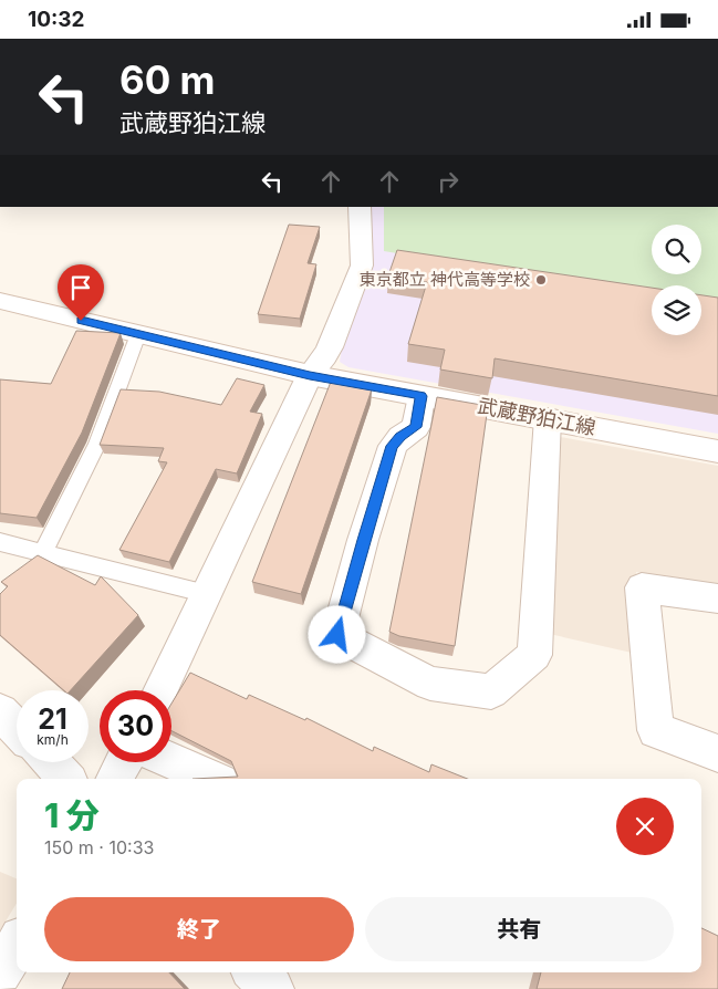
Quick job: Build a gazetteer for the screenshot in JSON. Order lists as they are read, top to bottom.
{
  "streets": {
    "street": ["武蔵野狛江線"]
  },
  "places": ["東京都立 神代高等学校"],
  "page": {
    "status": "10:32",
    "turn": ["60 m", "武蔵野狛江線"],
    "speed": "21 km/h",
    "limit": "30",
    "heading": ["1 分", "150 m · 10:33"],
    "buttons": ["終了", "共有"]
  }
}
